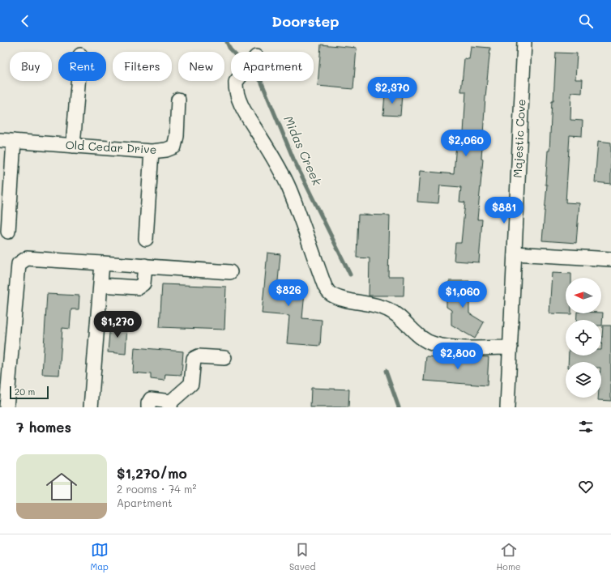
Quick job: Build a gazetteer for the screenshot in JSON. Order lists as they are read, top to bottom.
{
  "streets": {
    "street": ["Majestic Cove", "Old Cedar Drive"]
  },
  "water": ["Midas Creek"],
  "scale_bar": "20 m",
  "north": "left",
  "page": {
    "header": "Doorstep",
    "chip": [
      "Buy",
      "Rent",
      "Filters",
      "New",
      "Apartment"
    ],
    "price": [
      "$2,370",
      "$2,060",
      "$881",
      "$826",
      "$1,060",
      "$1,270",
      "$2,800"
    ],
    "scale": "20 m",
    "heading": "7 homes",
    "list": [
      {
        "name": "$1,270/mo",
        "note": "2 rooms · 74 m² · Apartment"
      }
    ],
    "tabs": ["Map", "Saved", "Home"]
  }
}
